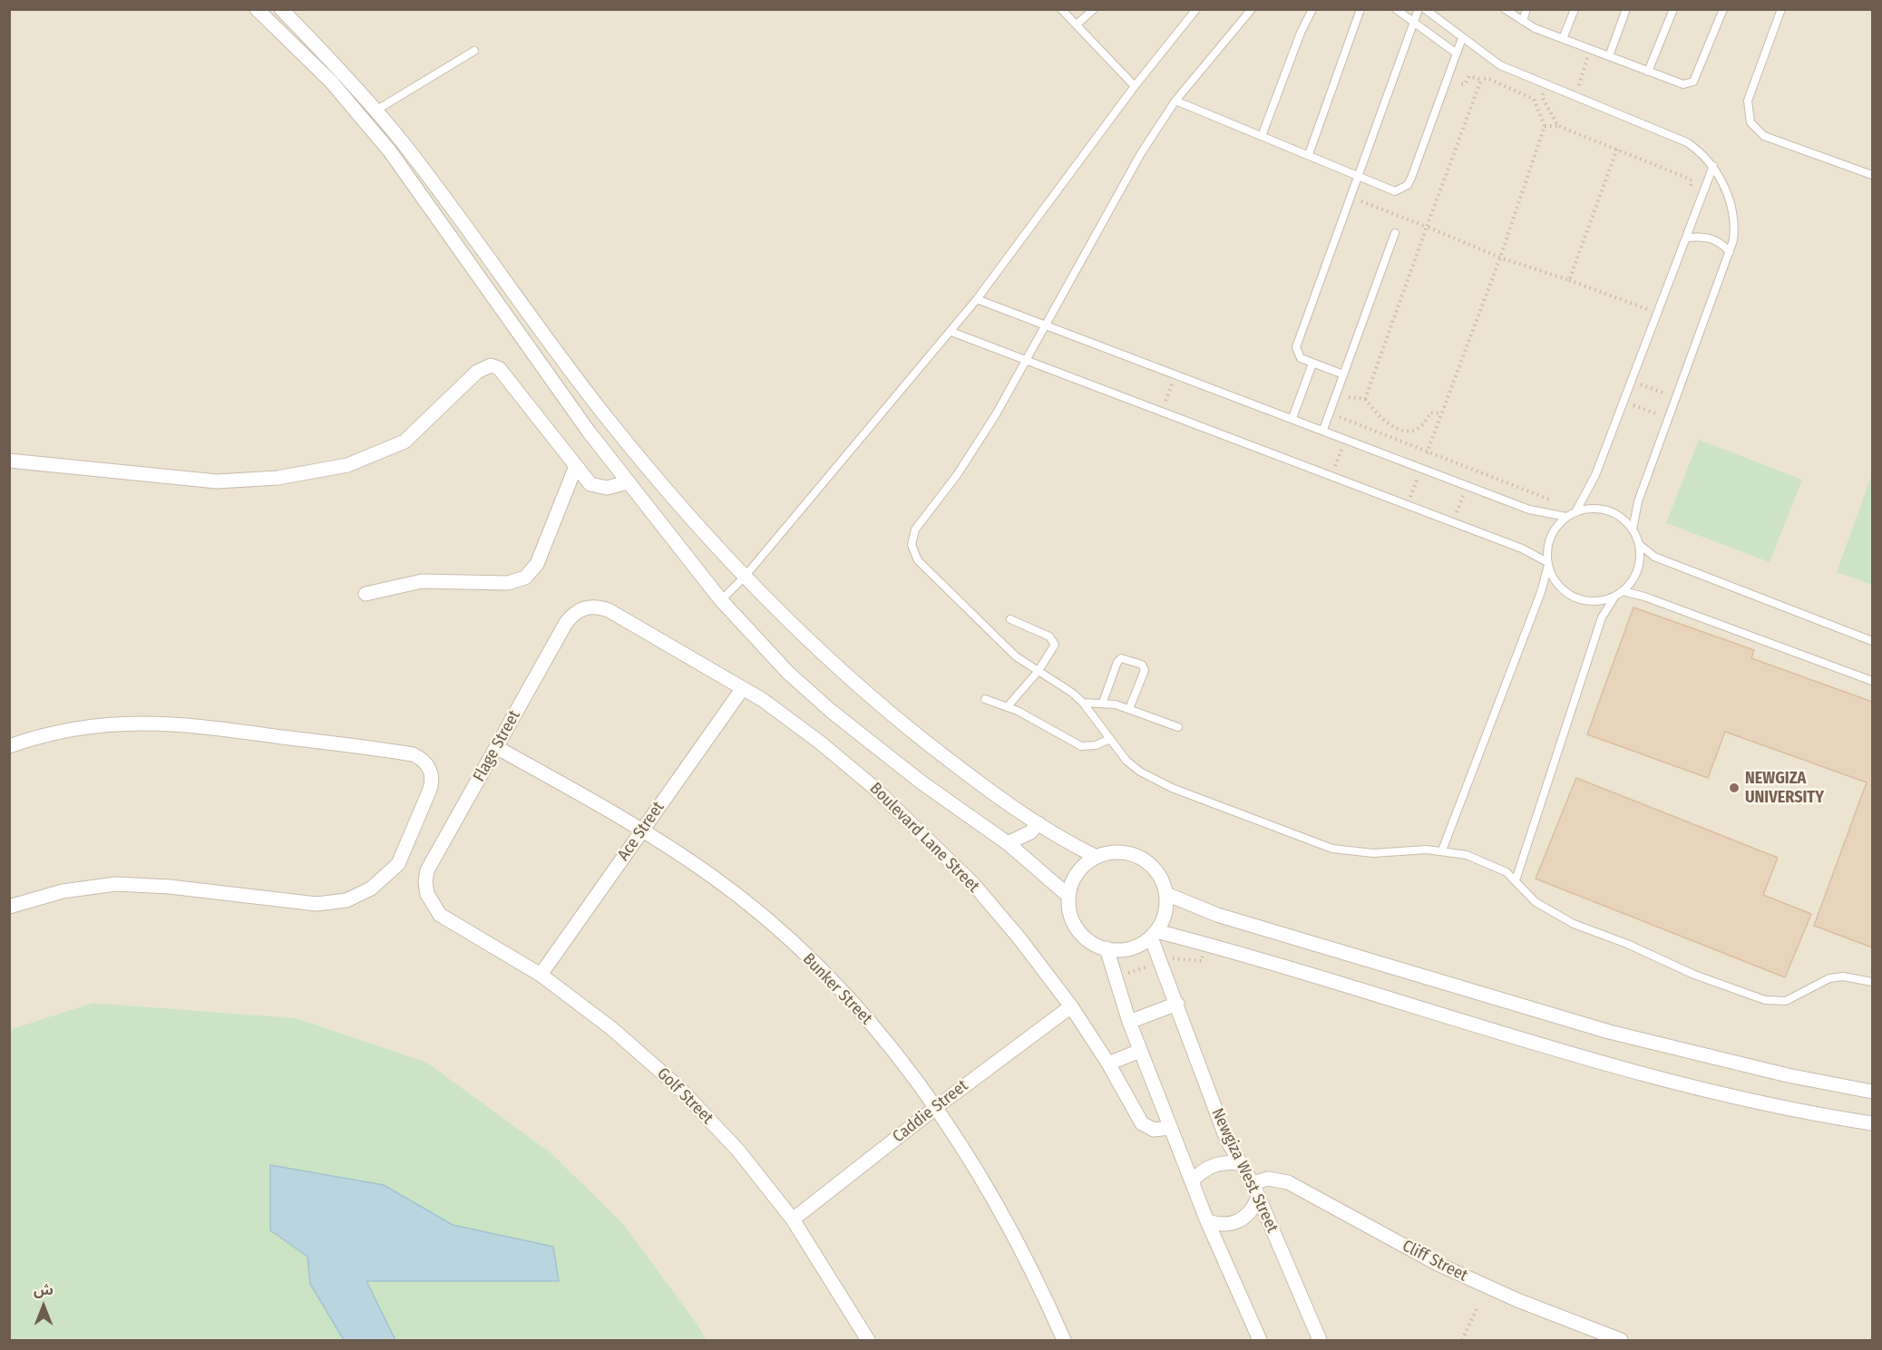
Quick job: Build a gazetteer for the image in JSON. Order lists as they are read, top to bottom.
{
  "streets": {
    "street": [
      "Flage Street",
      "Ace Street",
      "Boulevard Lane Street",
      "Bunker Street",
      "Golf Street",
      "Caddie Street",
      "Newgiza West Street",
      "Cliff Street"
    ]
  },
  "crossings": [
    ["Flage Street", "Boulevard Lane Street"],
    ["Flage Street", "Bunker Street"],
    ["Flage Street", "Golf Street"],
    ["Ace Street", "Boulevard Lane Street"],
    ["Ace Street", "Bunker Street"],
    ["Ace Street", "Golf Street"],
    ["Boulevard Lane Street", "Caddie Street"],
    ["Bunker Street", "Caddie Street"],
    ["Golf Street", "Caddie Street"],
    ["Newgiza West Street", "Cliff Street"]
  ],
  "places": ["NEWGIZA UNIVERSITY"],
  "north": "top"
}
